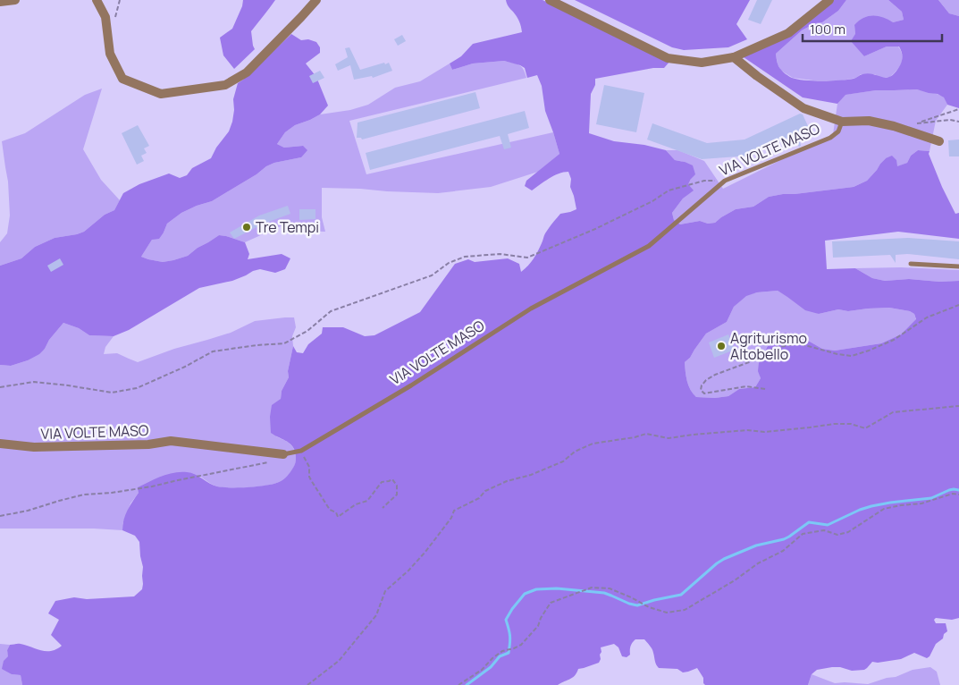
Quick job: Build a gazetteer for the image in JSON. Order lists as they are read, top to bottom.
{
  "streets": {
    "street": ["VIA VOLTE MASO"]
  },
  "places": ["Tre Tempi", "Agriturismo Altobello"],
  "scale_bar": "100 m"
}
